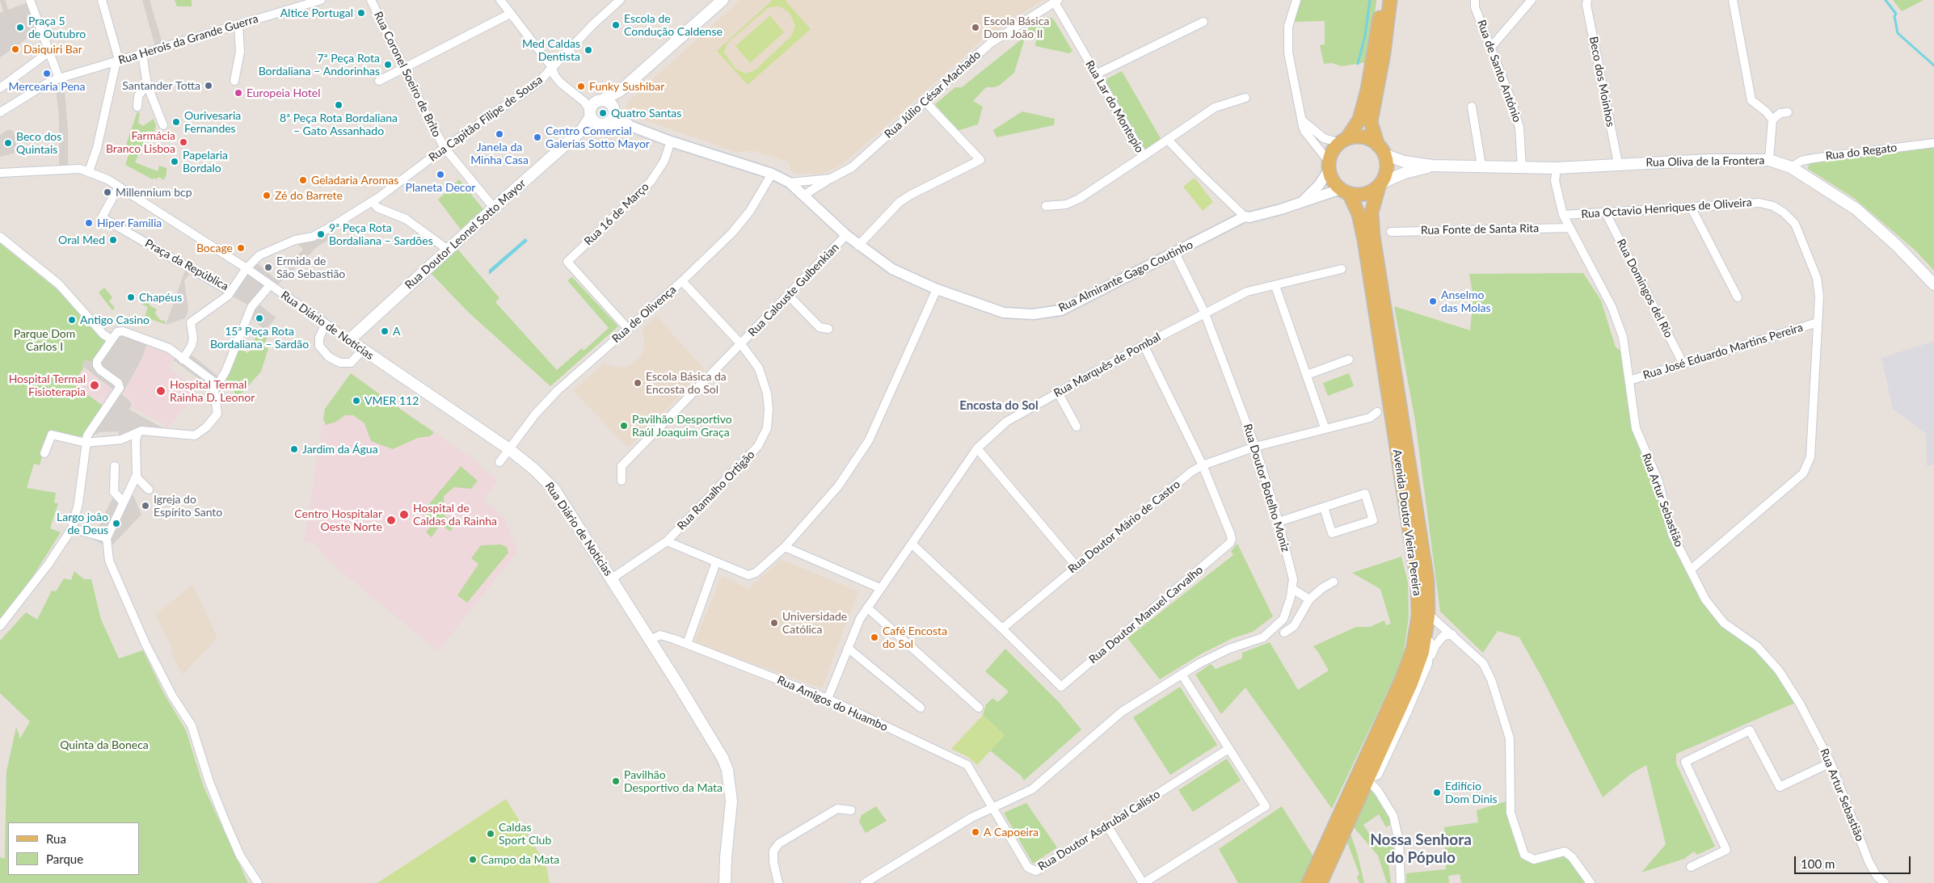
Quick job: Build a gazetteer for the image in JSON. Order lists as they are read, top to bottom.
{
  "streets": {
    "main road": [
      "Rua Oliva de la Frontera",
      "Rua Doutor Leonel Sotto Mayor",
      "Rua Diário de Notícias",
      "Avenida Doutor Vieira Pereira"
    ],
    "street": [
      "Rua Herois da Grande Guerra",
      "Rua de Santo António",
      "Rua Coronel Soeiro de Brito",
      "Beco dos Moinhos",
      "Rua Júlio César Machado",
      "Rua Lar do Montepio",
      "Rua Capitão Filipe de Sousa",
      "Rua do Regato",
      "Rua Octavio Henriques de Oliveira",
      "Rua 16 de Março",
      "Rua Fonte de Santa Rita",
      "Praça da República",
      "Rua Almirante Gago Coutinho",
      "Rua Domingos del Rio",
      "Rua Calouste Gulbenkian",
      "Rua de Olivença",
      "Rua José Eduardo Martins Pereira",
      "Rua Marquês de Pombal",
      "Rua Doutor Botelho Moniz",
      "Rua Ramalho Ortigão",
      "Rua Artur Sebastião",
      "Rua Doutor Mário de Castro",
      "Rua Doutor Manuel Carvalho",
      "Rua Amigos do Huambo",
      "Rua Doutor Asdrubal Calisto"
    ]
  },
  "crossings": [
    ["Rua de Santo António", "Rua Oliva de la Frontera"],
    ["Rua Coronel Soeiro de Brito", "Rua Capitão Filipe de Sousa"],
    ["Rua Coronel Soeiro de Brito", "Rua Doutor Leonel Sotto Mayor"],
    ["Beco dos Moinhos", "Rua Oliva de la Frontera"],
    ["Rua Júlio César Machado", "Rua Lar do Montepio"],
    ["Rua Júlio César Machado", "Rua Almirante Gago Coutinho"],
    ["Rua Capitão Filipe de Sousa", "Praça da República"],
    ["Rua do Regato", "Rua Oliva de la Frontera"],
    ["Rua Oliva de la Frontera", "Rua Almirante Gago Coutinho"],
    ["Rua Oliva de la Frontera", "Rua Artur Sebastião"],
    ["Rua Oliva de la Frontera", "Avenida Doutor Vieira Pereira"],
    ["Rua Octavio Henriques de Oliveira", "Rua Domingos del Rio"],
    ["Rua Octavio Henriques de Oliveira", "Rua José Eduardo Martins Pereira"],
    ["Rua Octavio Henriques de Oliveira", "Rua Artur Sebastião"],
    ["Rua 16 de Março", "Rua de Olivença"],
    ["Rua Fonte de Santa Rita", "Rua Artur Sebastião"],
    ["Rua Doutor Leonel Sotto Mayor", "Rua Diário de Notícias"],
    ["Praça da República", "Rua Diário de Notícias"],
    ["Rua Almirante Gago Coutinho", "Rua Calouste Gulbenkian"],
    ["Rua Almirante Gago Coutinho", "Rua Doutor Botelho Moniz"],
    ["Rua Almirante Gago Coutinho", "Avenida Doutor Vieira Pereira"],
    ["Rua Domingos del Rio", "Rua José Eduardo Martins Pereira"],
    ["Rua Calouste Gulbenkian", "Rua Ramalho Ortigão"],
    ["Rua de Olivença", "Rua Diário de Notícias"],
    ["Rua de Olivença", "Rua Ramalho Ortigão"],
    ["Rua Diário de Notícias", "Rua Ramalho Ortigão"],
    ["Rua Diário de Notícias", "Rua Amigos do Huambo"],
    ["Rua José Eduardo Martins Pereira", "Rua Artur Sebastião"],
    ["Rua Marquês de Pombal", "Rua Doutor Botelho Moniz"],
    ["Rua Marquês de Pombal", "Rua Amigos do Huambo"],
    ["Rua Doutor Botelho Moniz", "Rua Doutor Mário de Castro"],
    ["Rua Doutor Botelho Moniz", "Rua Amigos do Huambo"],
    ["Rua Doutor Botelho Moniz", "Rua Doutor Asdrubal Calisto"],
    ["Rua Doutor Mário de Castro", "Rua Doutor Manuel Carvalho"],
    ["Rua Amigos do Huambo", "Rua Doutor Asdrubal Calisto"]
  ],
  "districts": ["Encosta do Sol", "Nossa Senhora do Pópulo"],
  "parks": ["Parque Dom Carlos I", "Quinta da Boneca"],
  "places": [
    "Altice Portugal",
    "Escola de Condução Caldense",
    "Praça 5 de Outubro",
    "Escola Básica Dom João II",
    "Daiquiri Bar",
    "Med Caldas Dentista",
    "7ª Peça Rota Bordaliana – Andorinhas",
    "Mercearia Pena",
    "Santander Totta",
    "Funky Sushibar",
    "Europeia Hotel",
    "8ª Peça Rota Bordaliana – Gato Assanhado",
    "Quatro Santas",
    "Ourivesaria Fernandes",
    "Janela da Minha Casa",
    "Centro Comercial Galerias Sotto Mayor",
    "Farmácia Branco Lisboa",
    "Beco dos Quintais",
    "Papelaria Bordalo",
    "Planeta Decor",
    "Geladaria Aromas",
    "Millennium bcp",
    "Zé do Barrete",
    "Hiper Familia",
    "9ª Peça Rota Bordaliana – Sardões",
    "Oral Med",
    "Bocage",
    "Ermida de São Sebastião",
    "Chapéus",
    "Anselmo das Molas",
    "15ª Peça Rota Bordaliana – Sardão",
    "Antigo Casino",
    "A",
    "Escola Básica da Encosta do Sol",
    "Hospital Termal Fisioterapia",
    "Hospital Termal Rainha D. Leonor",
    "VMER 112",
    "Pavilhão Desportivo Raúl Joaquim Graça",
    "Jardim da Água",
    "Igreja do Espírito Santo",
    "Hospital de Caldas da Rainha",
    "Centro Hospitalar Oeste Norte",
    "Largo joâo de Deus",
    "Universidade Católica",
    "Café Encosta do Sol",
    "Pavilhão Desportivo da Mata",
    "Edifício Dom Dinis",
    "A Capoeira",
    "Caldas Sport Club",
    "Campo da Mata"
  ],
  "legend": ["Rua", "Parque"],
  "scale_bar": "100 m"
}
